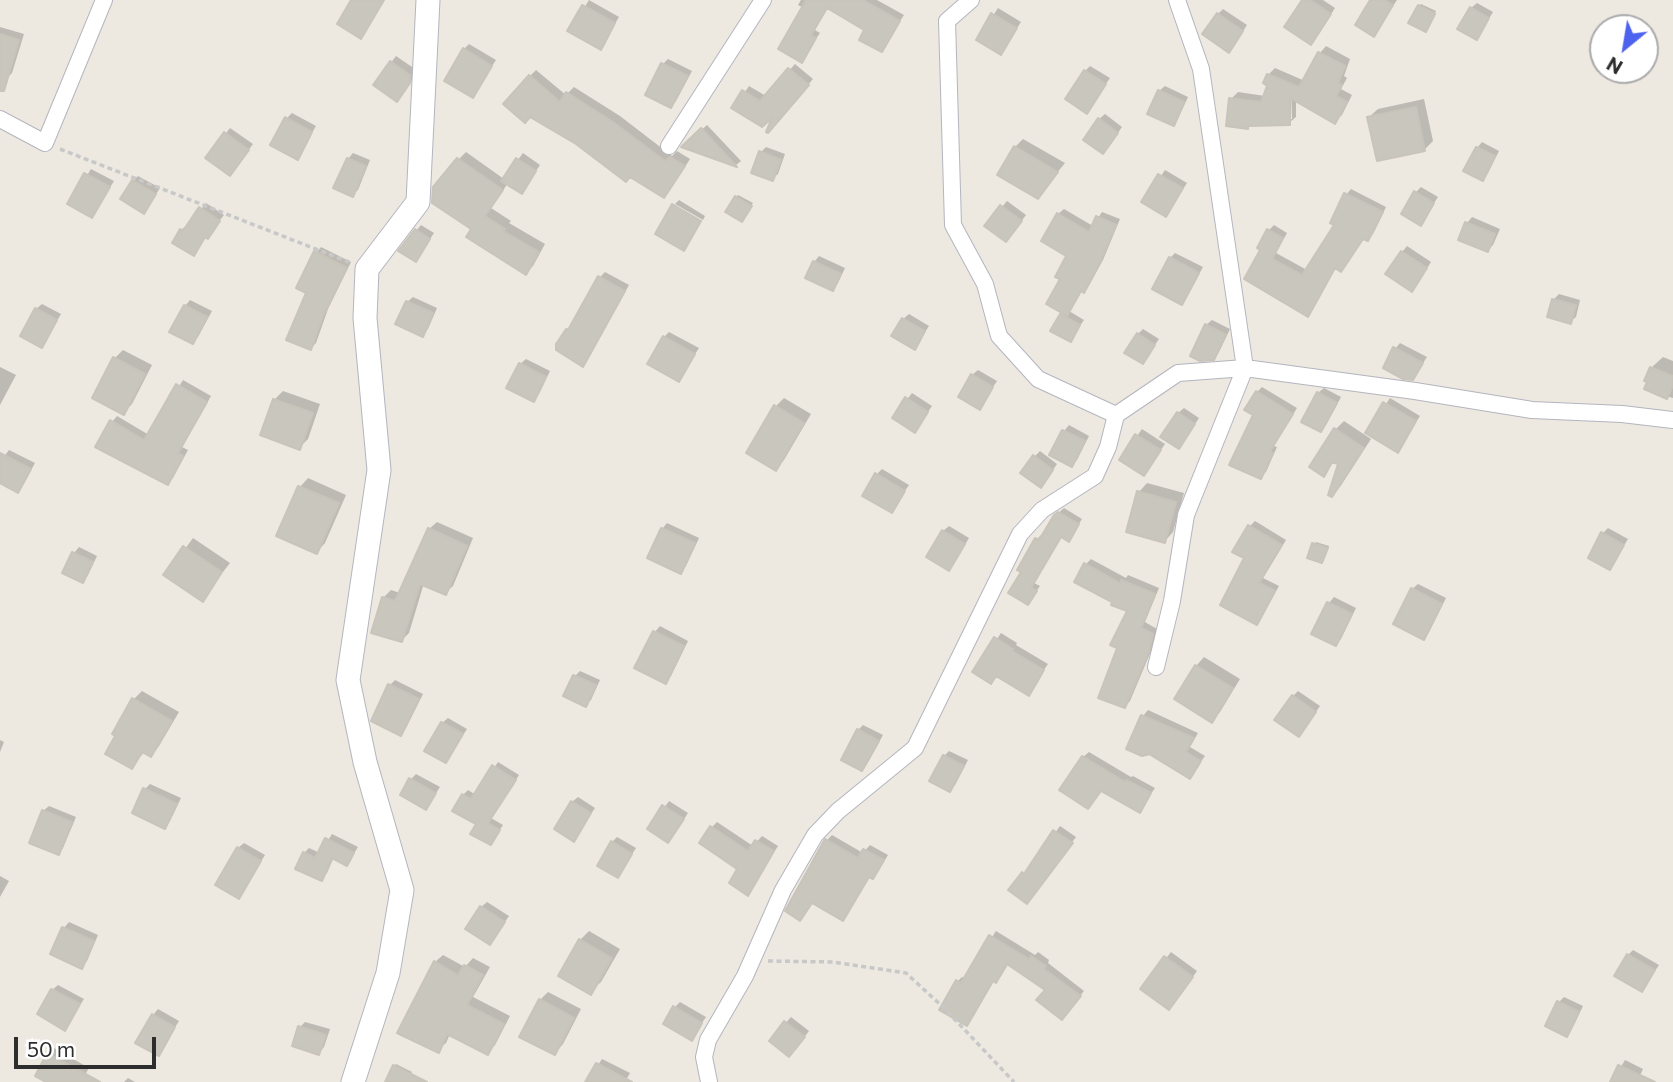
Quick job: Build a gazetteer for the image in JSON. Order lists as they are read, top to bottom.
{
  "scale_bar": "50 m",
  "north": "bottom left"
}
